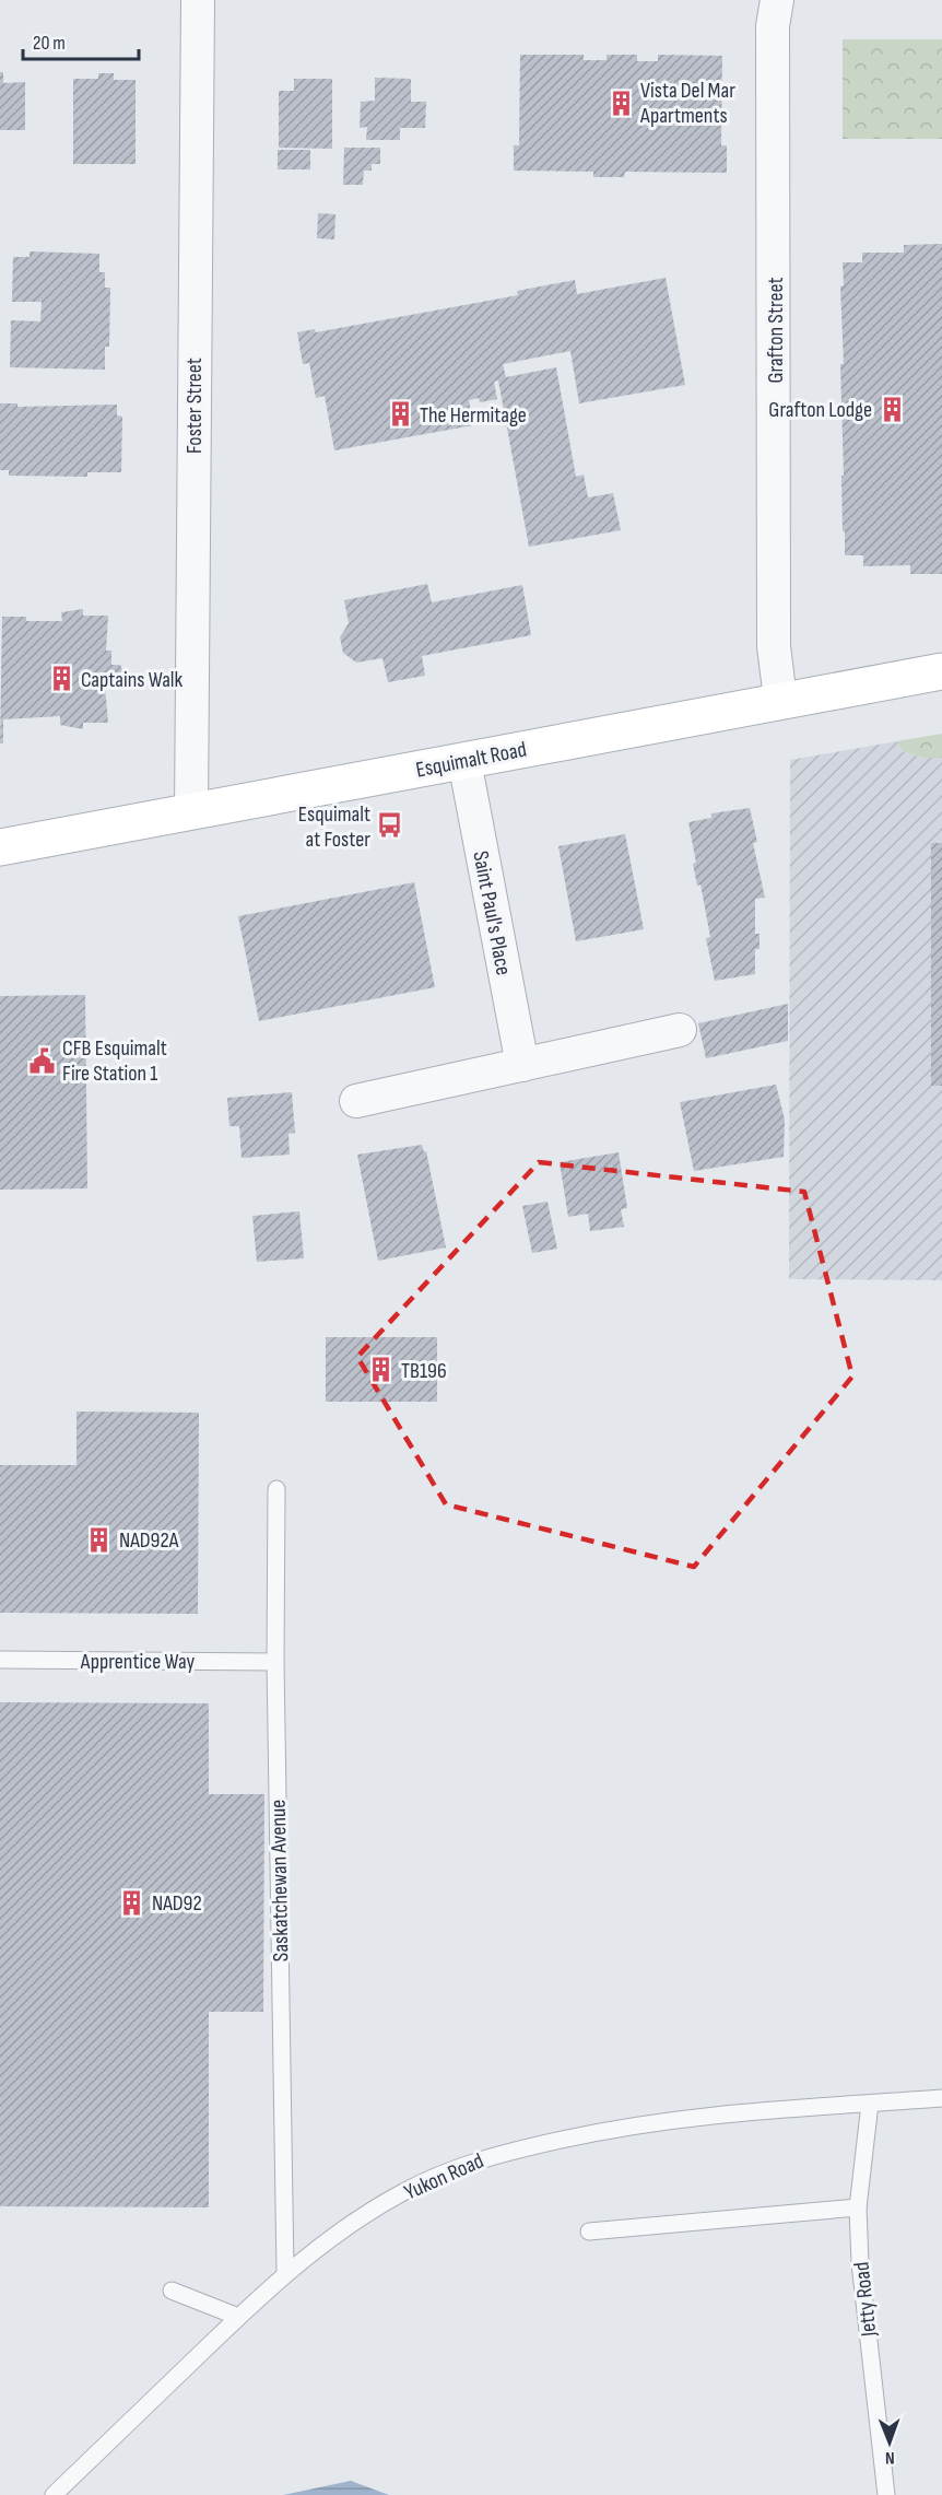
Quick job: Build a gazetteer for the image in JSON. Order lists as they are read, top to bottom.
{
  "streets": {
    "street": [
      "Grafton Street",
      "Foster Street",
      "Esquimalt Road",
      "Saint Paul's Place"
    ],
    "lane": [
      "Apprentice Way",
      "Saskatchewan Avenue",
      "Yukon Road",
      "Jetty Road"
    ]
  },
  "crossings": [
    ["Grafton Street", "Esquimalt Road"],
    ["Foster Street", "Esquimalt Road"],
    ["Esquimalt Road", "Saint Paul's Place"],
    ["Apprentice Way", "Saskatchewan Avenue"],
    ["Saskatchewan Avenue", "Yukon Road"],
    ["Yukon Road", "Jetty Road"]
  ],
  "places": {
    "building": [
      "Vista Del Mar Apartments",
      "Grafton Lodge",
      "The Hermitage",
      "Captains Walk",
      "TB196",
      "NAD92A",
      "NAD92"
    ],
    "bus stop": ["Esquimalt at Foster"],
    "public building": ["CFB Esquimalt Fire Station 1"]
  },
  "scale_bar": "20 m",
  "north": "bottom"
}
